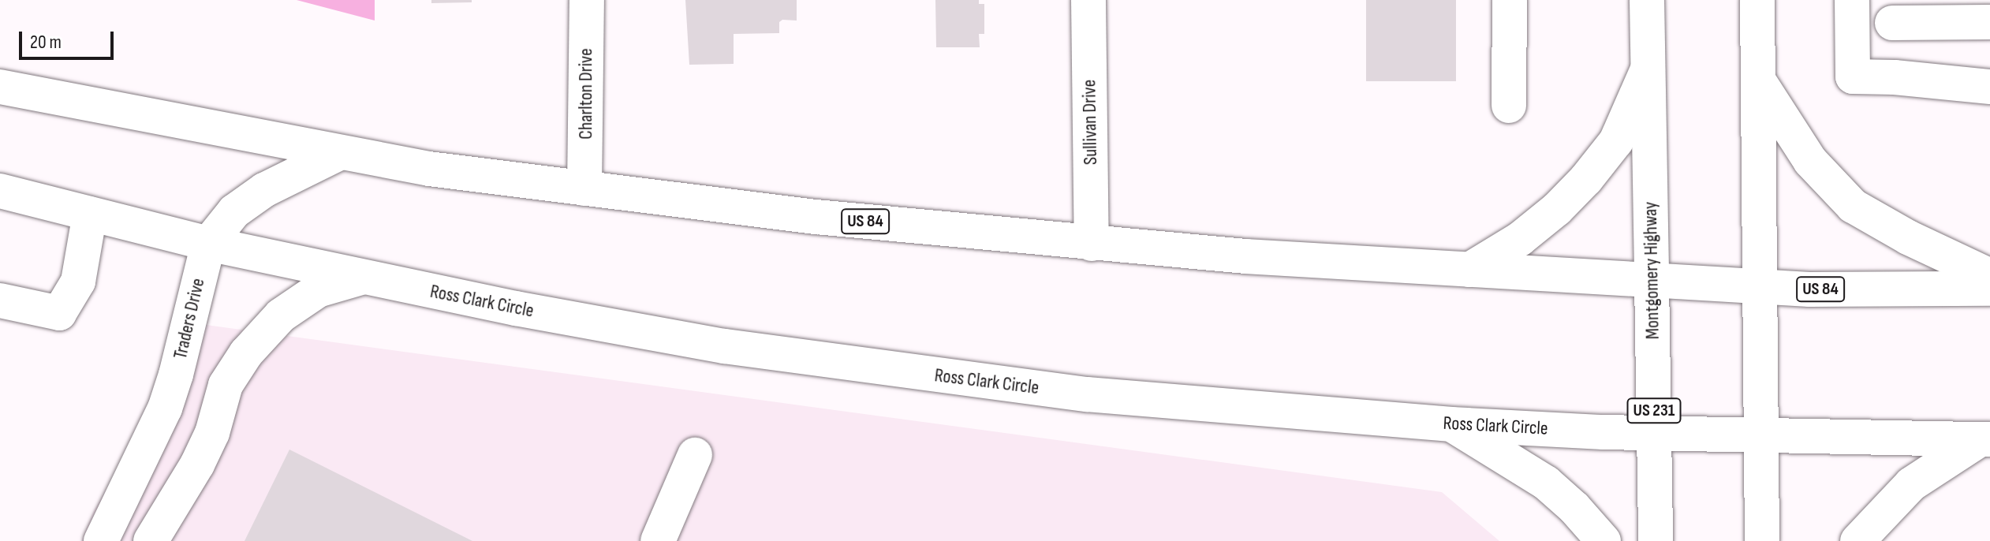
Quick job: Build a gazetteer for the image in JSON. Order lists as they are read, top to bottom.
{
  "streets": {
    "main road": [
      "Charlton Drive",
      "Sullivan Drive",
      "US 84",
      "Montgomery Highway",
      "Ross Clark Circle",
      "Traders Drive",
      "US 231"
    ]
  },
  "crossings": [
    ["Charlton Drive", "US 84"],
    ["Sullivan Drive", "US 84"],
    ["US 84", "Montgomery Highway"],
    ["US 84", "Traders Drive"],
    ["Montgomery Highway", "Ross Clark Circle"],
    ["Ross Clark Circle", "Traders Drive"]
  ],
  "scale_bar": "20 m"
}
